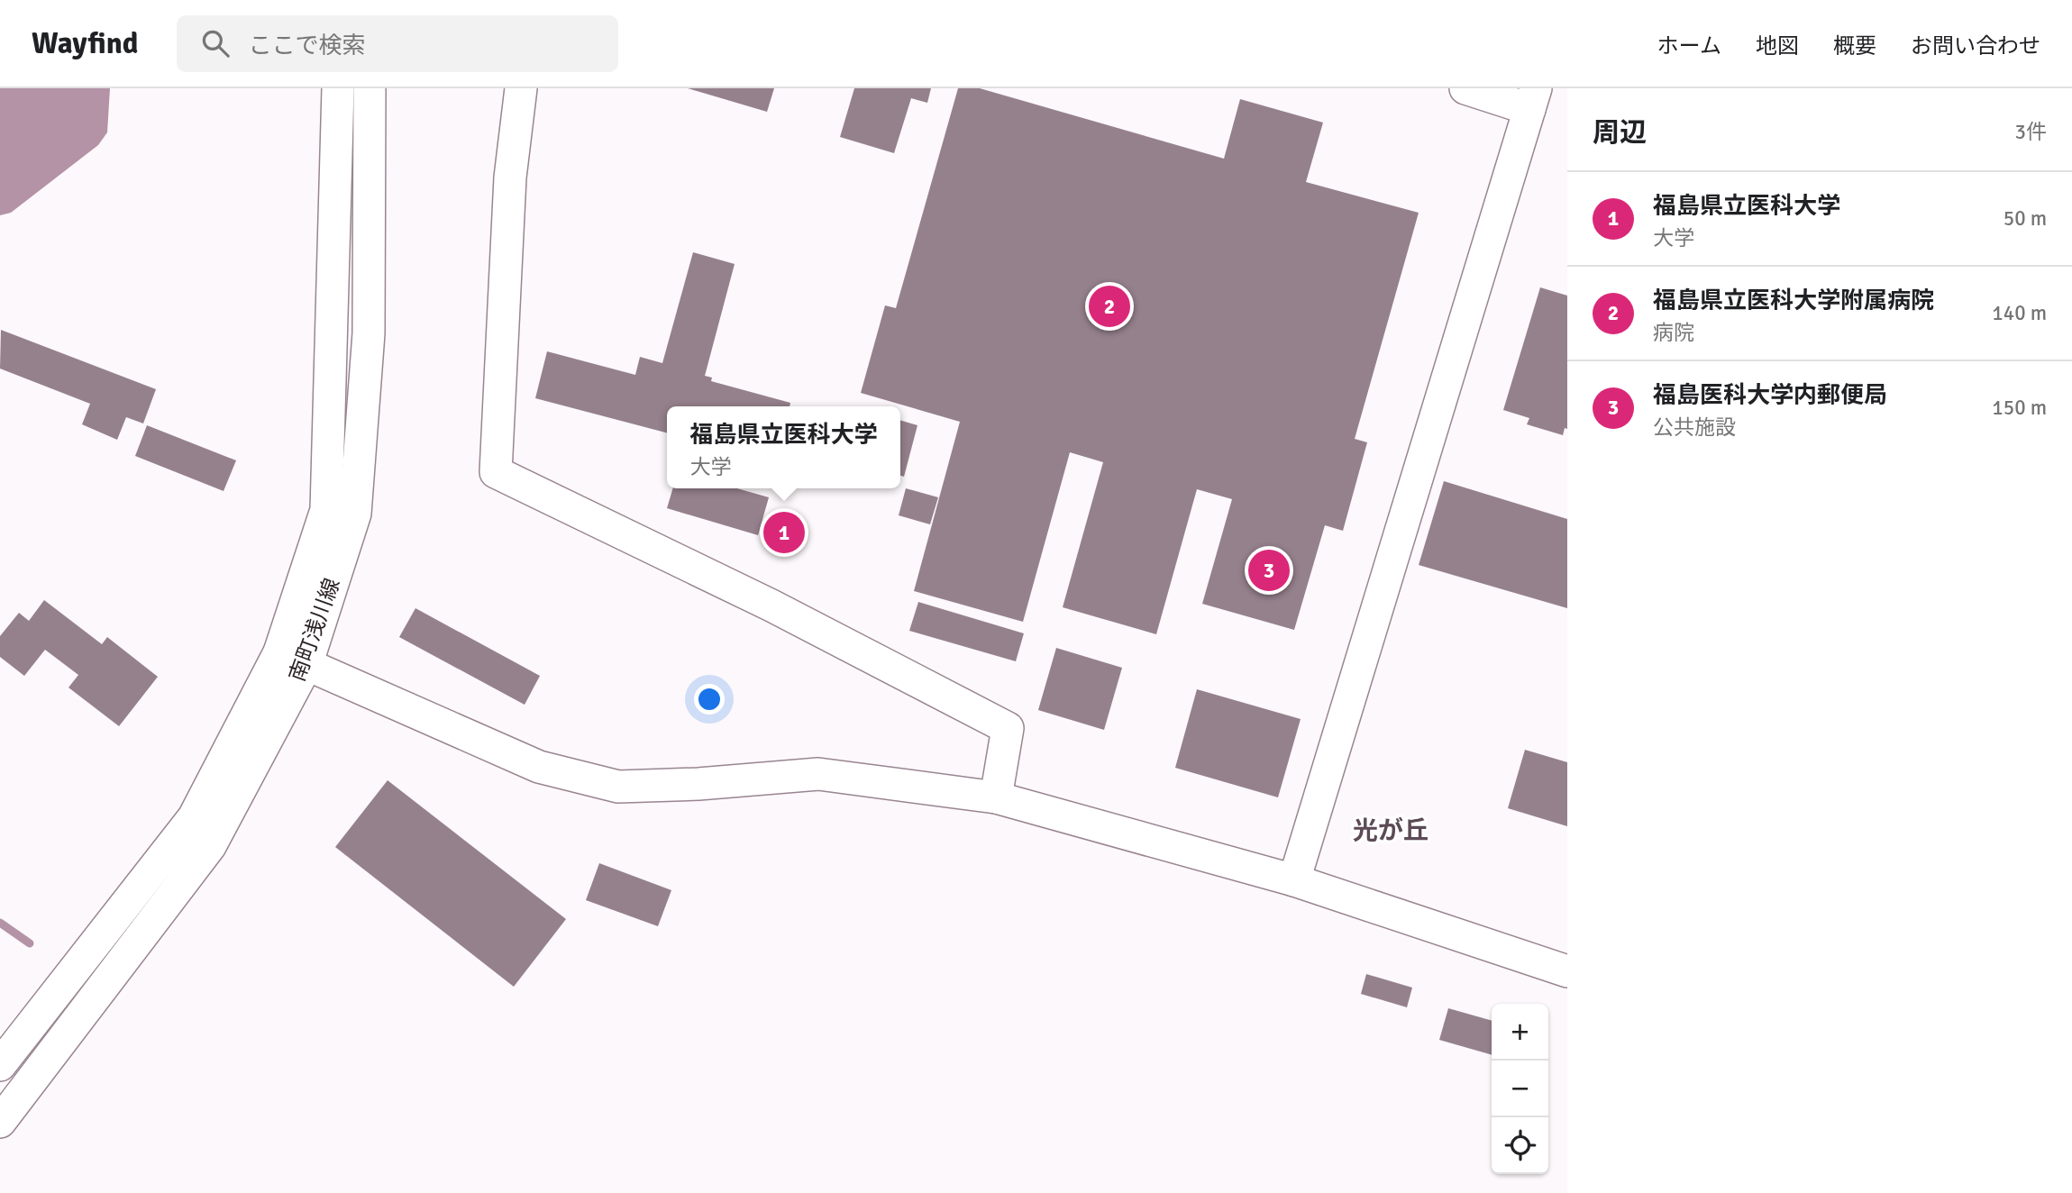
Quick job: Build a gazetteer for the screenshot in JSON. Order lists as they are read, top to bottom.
{
  "streets": {
    "street": ["南町浅川線"]
  },
  "districts": ["光が丘"],
  "page": {
    "header": "Wayfind",
    "search": "ここで検索",
    "nav": [
      "ホーム",
      "地図",
      "概要",
      "お問い合わせ"
    ],
    "heading": ["周辺", "3件"],
    "list": [
      {
        "mark": "1",
        "name": "福島県立医科大学",
        "note": "大学",
        "value": "50 m"
      },
      {
        "mark": "2",
        "name": "福島県立医科大学附属病院",
        "note": "病院",
        "value": "140 m"
      },
      {
        "mark": "3",
        "name": "福島医科大学内郵便局",
        "note": "公共施設",
        "value": "150 m"
      }
    ],
    "pins": ["2", "1", "3"],
    "popup": ["福島県立医科大学", "大学"],
    "map_buttons": ["+", "−"]
  }
}
